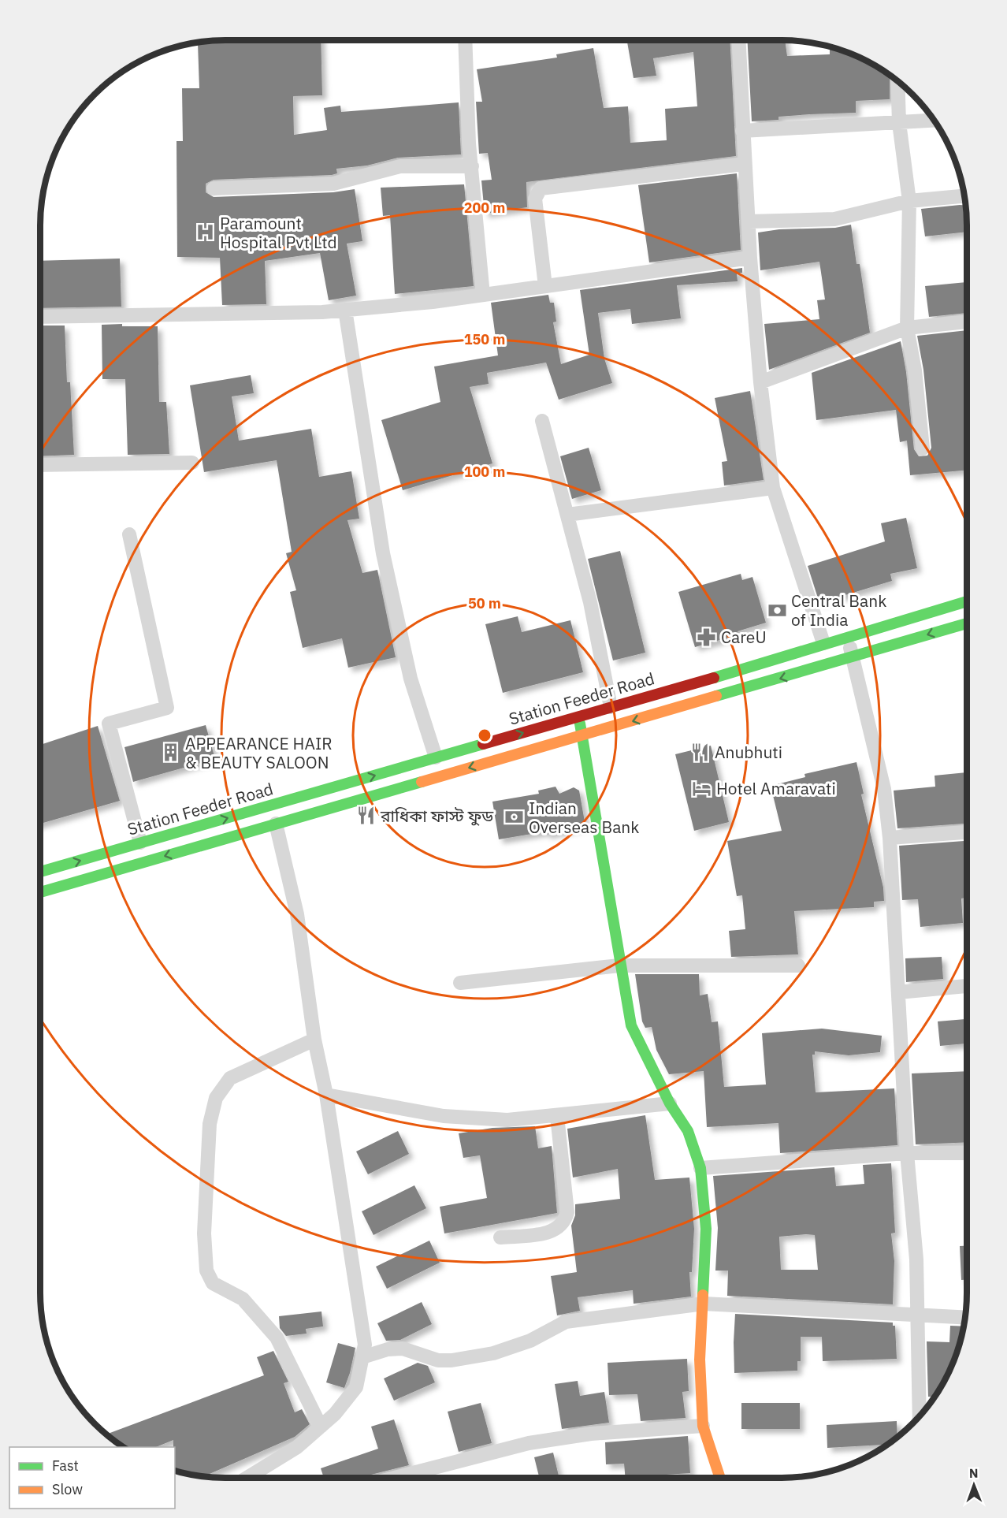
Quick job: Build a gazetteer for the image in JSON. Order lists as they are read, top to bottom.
{
  "streets": {
    "street": ["Station Feeder Road"]
  },
  "places": {
    "hospital": ["Paramount Hospital Pvt Ltd"],
    "bank": ["Central Bank of India", "Indian Overseas Bank"],
    "pharmacy": ["CareU"],
    "restaurant": ["Anubhuti", "রাধিকা ফাস্ট ফুড"],
    "building": ["APPEARANCE HAIR & BEAUTY SALOON"],
    "hotel": ["Hotel Amaravati"]
  },
  "legend": ["Fast", "Slow"],
  "north": "top",
  "rings": [
    "200 m",
    "150 m",
    "100 m",
    "50 m"
  ]
}
